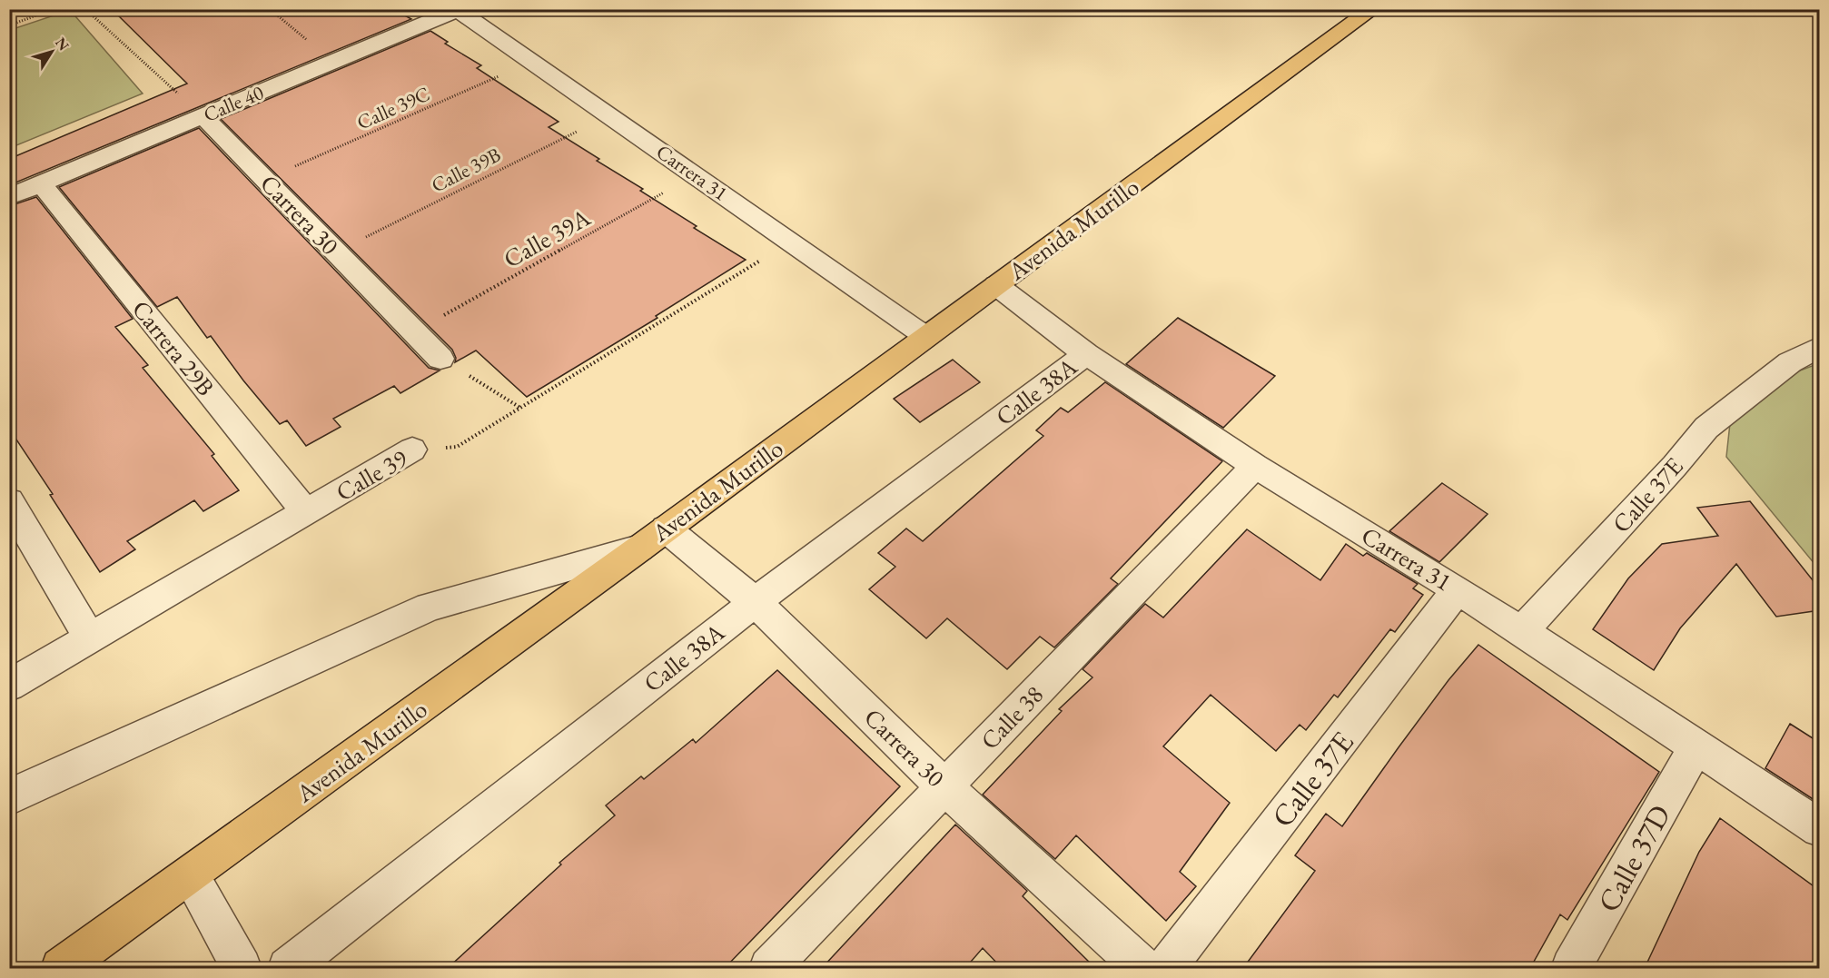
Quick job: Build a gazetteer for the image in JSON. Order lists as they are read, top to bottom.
{
  "streets": {
    "main road": ["Avenida Murillo"],
    "street": [
      "Calle 40",
      "Carrera 31",
      "Carrera 30",
      "Carrera 29B",
      "Calle 38A",
      "Calle 39",
      "Calle 37E",
      "Calle 38",
      "Calle 37D"
    ],
    "path": ["Calle 39C", "Calle 39B", "Calle 39A"]
  },
  "crossings": [
    ["Calle 40", "Carrera 31"],
    ["Calle 40", "Carrera 30"],
    ["Calle 40", "Carrera 29B"],
    ["Calle 39C", "Carrera 31"],
    ["Calle 39C", "Carrera 30"],
    ["Calle 39B", "Carrera 31"],
    ["Calle 39B", "Carrera 30"],
    ["Carrera 31", "Avenida Murillo"],
    ["Carrera 31", "Calle 39A"],
    ["Carrera 31", "Calle 38A"],
    ["Carrera 31", "Calle 39"],
    ["Carrera 31", "Calle 37E"],
    ["Carrera 31", "Calle 38"],
    ["Carrera 31", "Calle 37D"],
    ["Carrera 30", "Avenida Murillo"],
    ["Carrera 30", "Calle 39A"],
    ["Carrera 30", "Calle 38A"],
    ["Carrera 30", "Calle 38"],
    ["Carrera 29B", "Calle 39"]
  ],
  "north": "top right"
}
